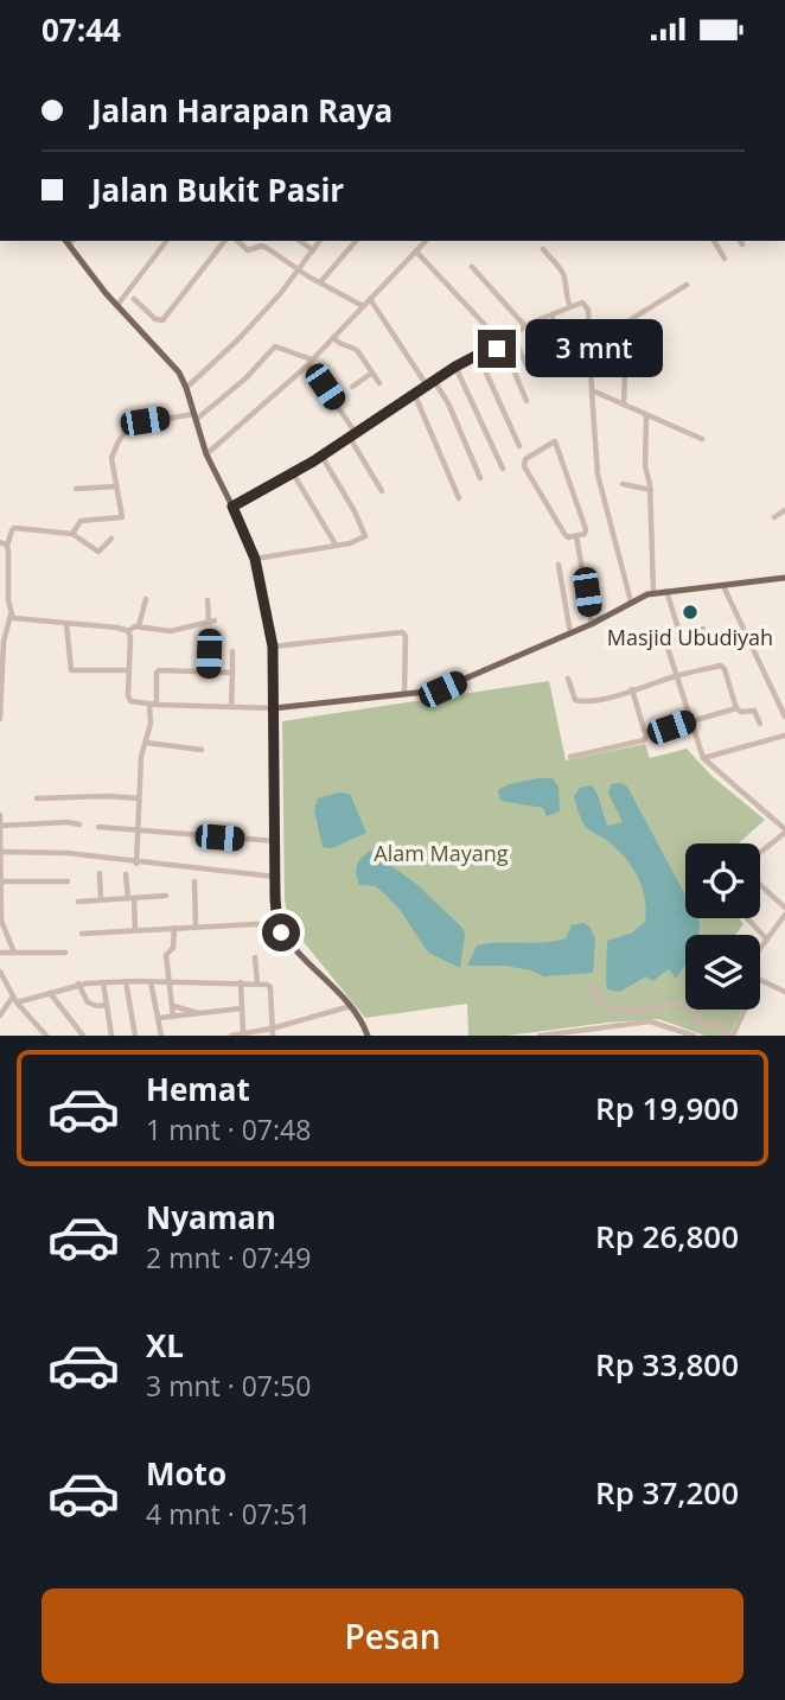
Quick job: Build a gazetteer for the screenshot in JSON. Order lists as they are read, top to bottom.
{
  "parks": ["Alam Mayang"],
  "places": ["Masjid Ubudiyah"],
  "page": {
    "status": "07:44",
    "banner": ["Jalan Harapan Raya", "Jalan Bukit Pasir"],
    "bubble": "3 mnt",
    "list": [
      {
        "name": "Hemat",
        "note": "1 mnt · 07:48",
        "value": "Rp 19,900"
      },
      {
        "name": "Nyaman",
        "note": "2 mnt · 07:49",
        "value": "Rp 26,800"
      },
      {
        "name": "XL",
        "note": "3 mnt · 07:50",
        "value": "Rp 33,800"
      },
      {
        "name": "Moto",
        "note": "4 mnt · 07:51",
        "value": "Rp 37,200"
      }
    ],
    "buttons": "Pesan"
  }
}
